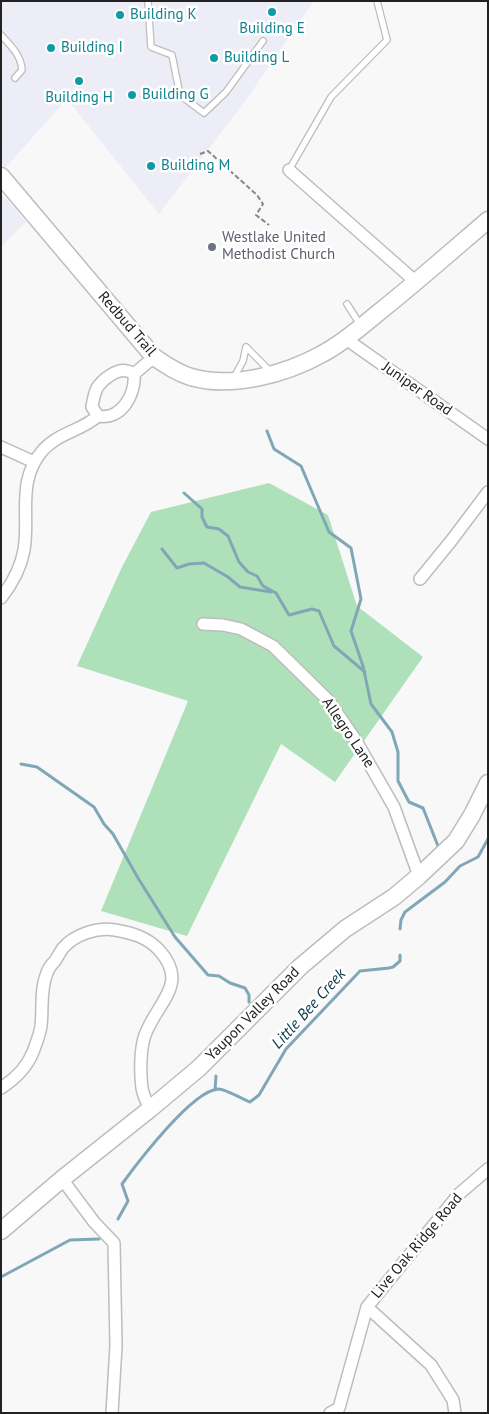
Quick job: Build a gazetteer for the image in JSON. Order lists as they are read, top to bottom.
{
  "streets": {
    "street": [
      "Redbud Trail",
      "Juniper Road",
      "Allegro Lane",
      "Yaupon Valley Road",
      "Live Oak Ridge Road"
    ]
  },
  "crossings": [
    ["Redbud Trail", "Juniper Road"],
    ["Allegro Lane", "Yaupon Valley Road"]
  ],
  "water": ["Little Bee Creek"],
  "places": [
    "Building E",
    "Building K",
    "Building I",
    "Building L",
    "Building H",
    "Building G",
    "Building M",
    "Westlake United Methodist Church"
  ]
}
